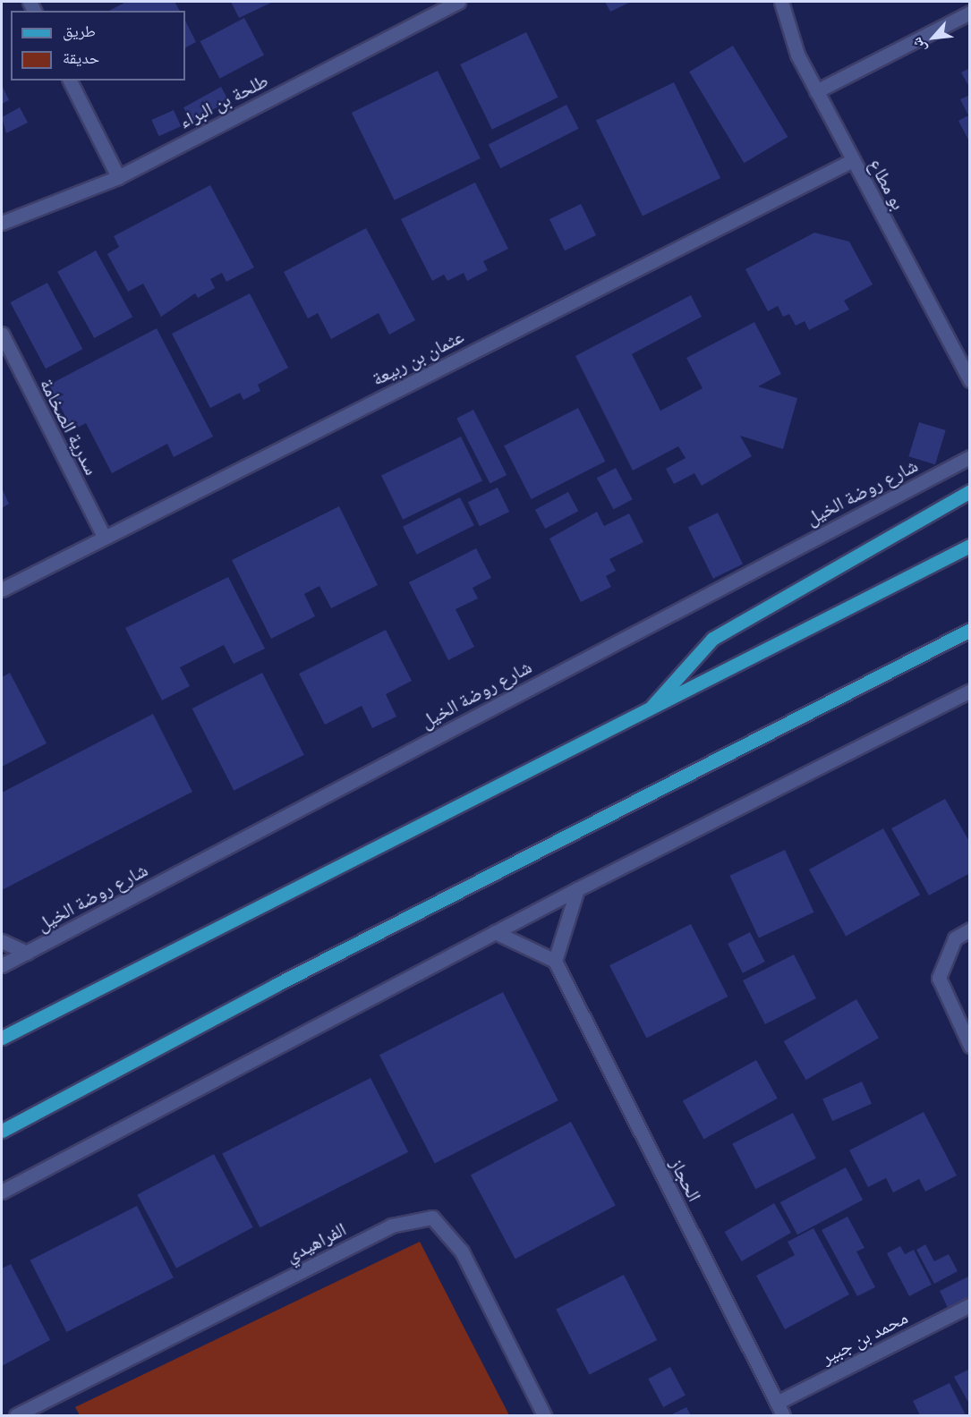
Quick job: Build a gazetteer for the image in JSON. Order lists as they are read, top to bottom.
{
  "streets": {
    "street": [
      "طلحة بن البراء",
      "بو مطاع",
      "عثمان بن ربيعة",
      "سدرية الصخامة",
      "شارع روضة الخيل",
      "الحجاز",
      "الفراهيدي",
      "محمد بن جبير"
    ]
  },
  "crossings": [
    ["بو مطاع", "عثمان بن ربيعة"],
    ["عثمان بن ربيعة", "سدرية الصخامة"],
    ["الحجاز", "محمد بن جبير"]
  ],
  "legend": ["طريق", "حديقة"],
  "north": "bottom left"
}
